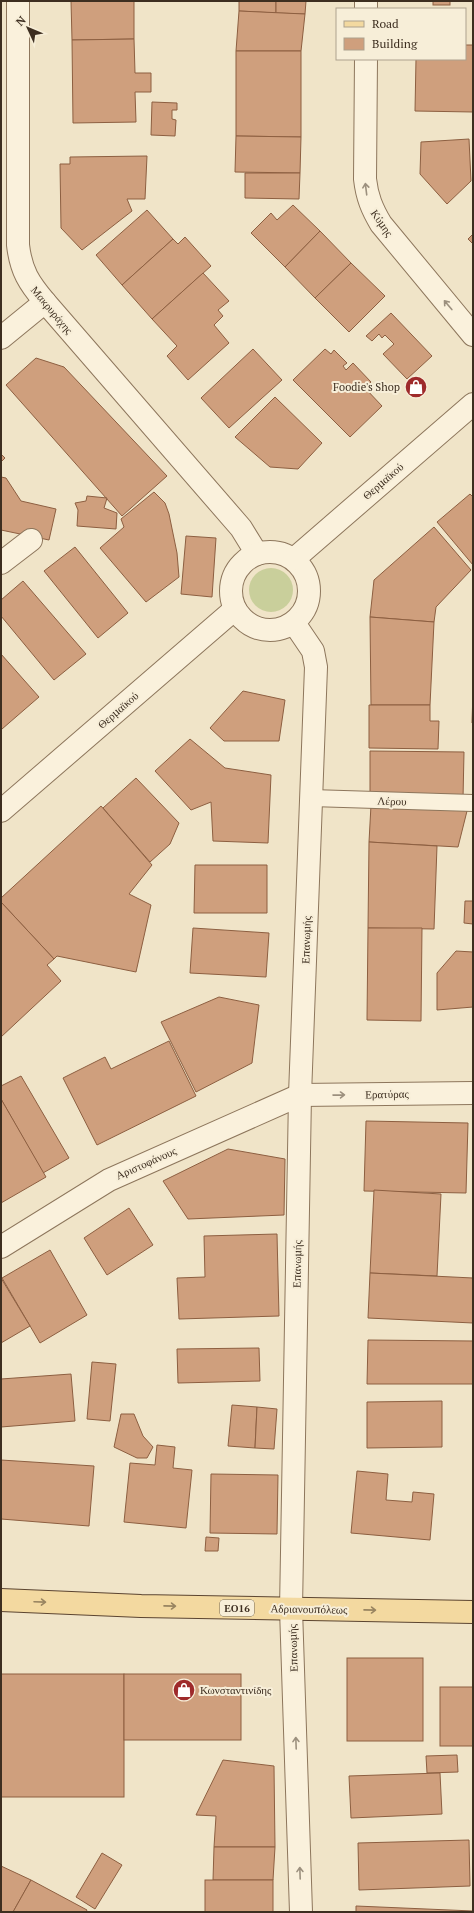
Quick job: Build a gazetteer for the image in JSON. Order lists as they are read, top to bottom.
{
  "streets": {
    "main road": ["ΕΟ16", "Αδριανουπόλεως"],
    "street": [
      "Κύμης",
      "Μακρυράχης",
      "Θερμαϊκού",
      "Επανωμής",
      "Ερατύρας",
      "Αριστοφάνους"
    ],
    "lane": ["Λέρου"]
  },
  "crossings": [
    ["Μακρυράχης", "Θερμαϊκού"],
    ["Μακρυράχης", "Επανωμής"],
    ["Θερμαϊκού", "Επανωμής"],
    ["Λέρου", "Επανωμής"],
    ["Επανωμής", "Ερατύρας"],
    ["Επανωμής", "Αριστοφάνους"],
    ["Επανωμής", "Αδριανουπόλεως"],
    ["Ερατύρας", "Αριστοφάνους"]
  ],
  "one_way": ["Κύμης", "Ερατύρας", "Αδριανουπόλεως"],
  "places": {
    "shop": ["Foodie's Shop", "Κωνσταντινίδης"]
  },
  "legend": ["Road", "Building"],
  "north": "top left"
}
